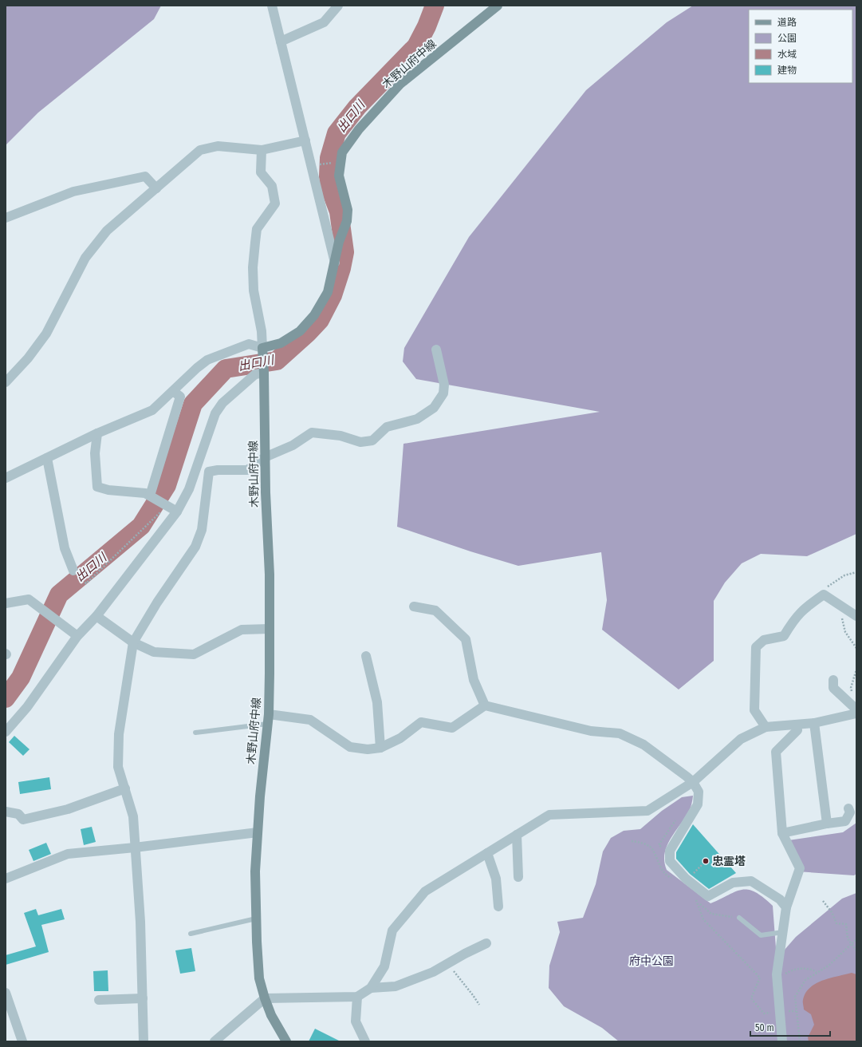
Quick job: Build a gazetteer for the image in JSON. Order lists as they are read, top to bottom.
{
  "streets": {
    "main road": ["木野山府中線"]
  },
  "water": ["出口川"],
  "parks": ["府中公園"],
  "places": ["忠霊塔"],
  "legend": [
    "道路",
    "公園",
    "水域",
    "建物"
  ],
  "scale_bar": "50 m"
}
